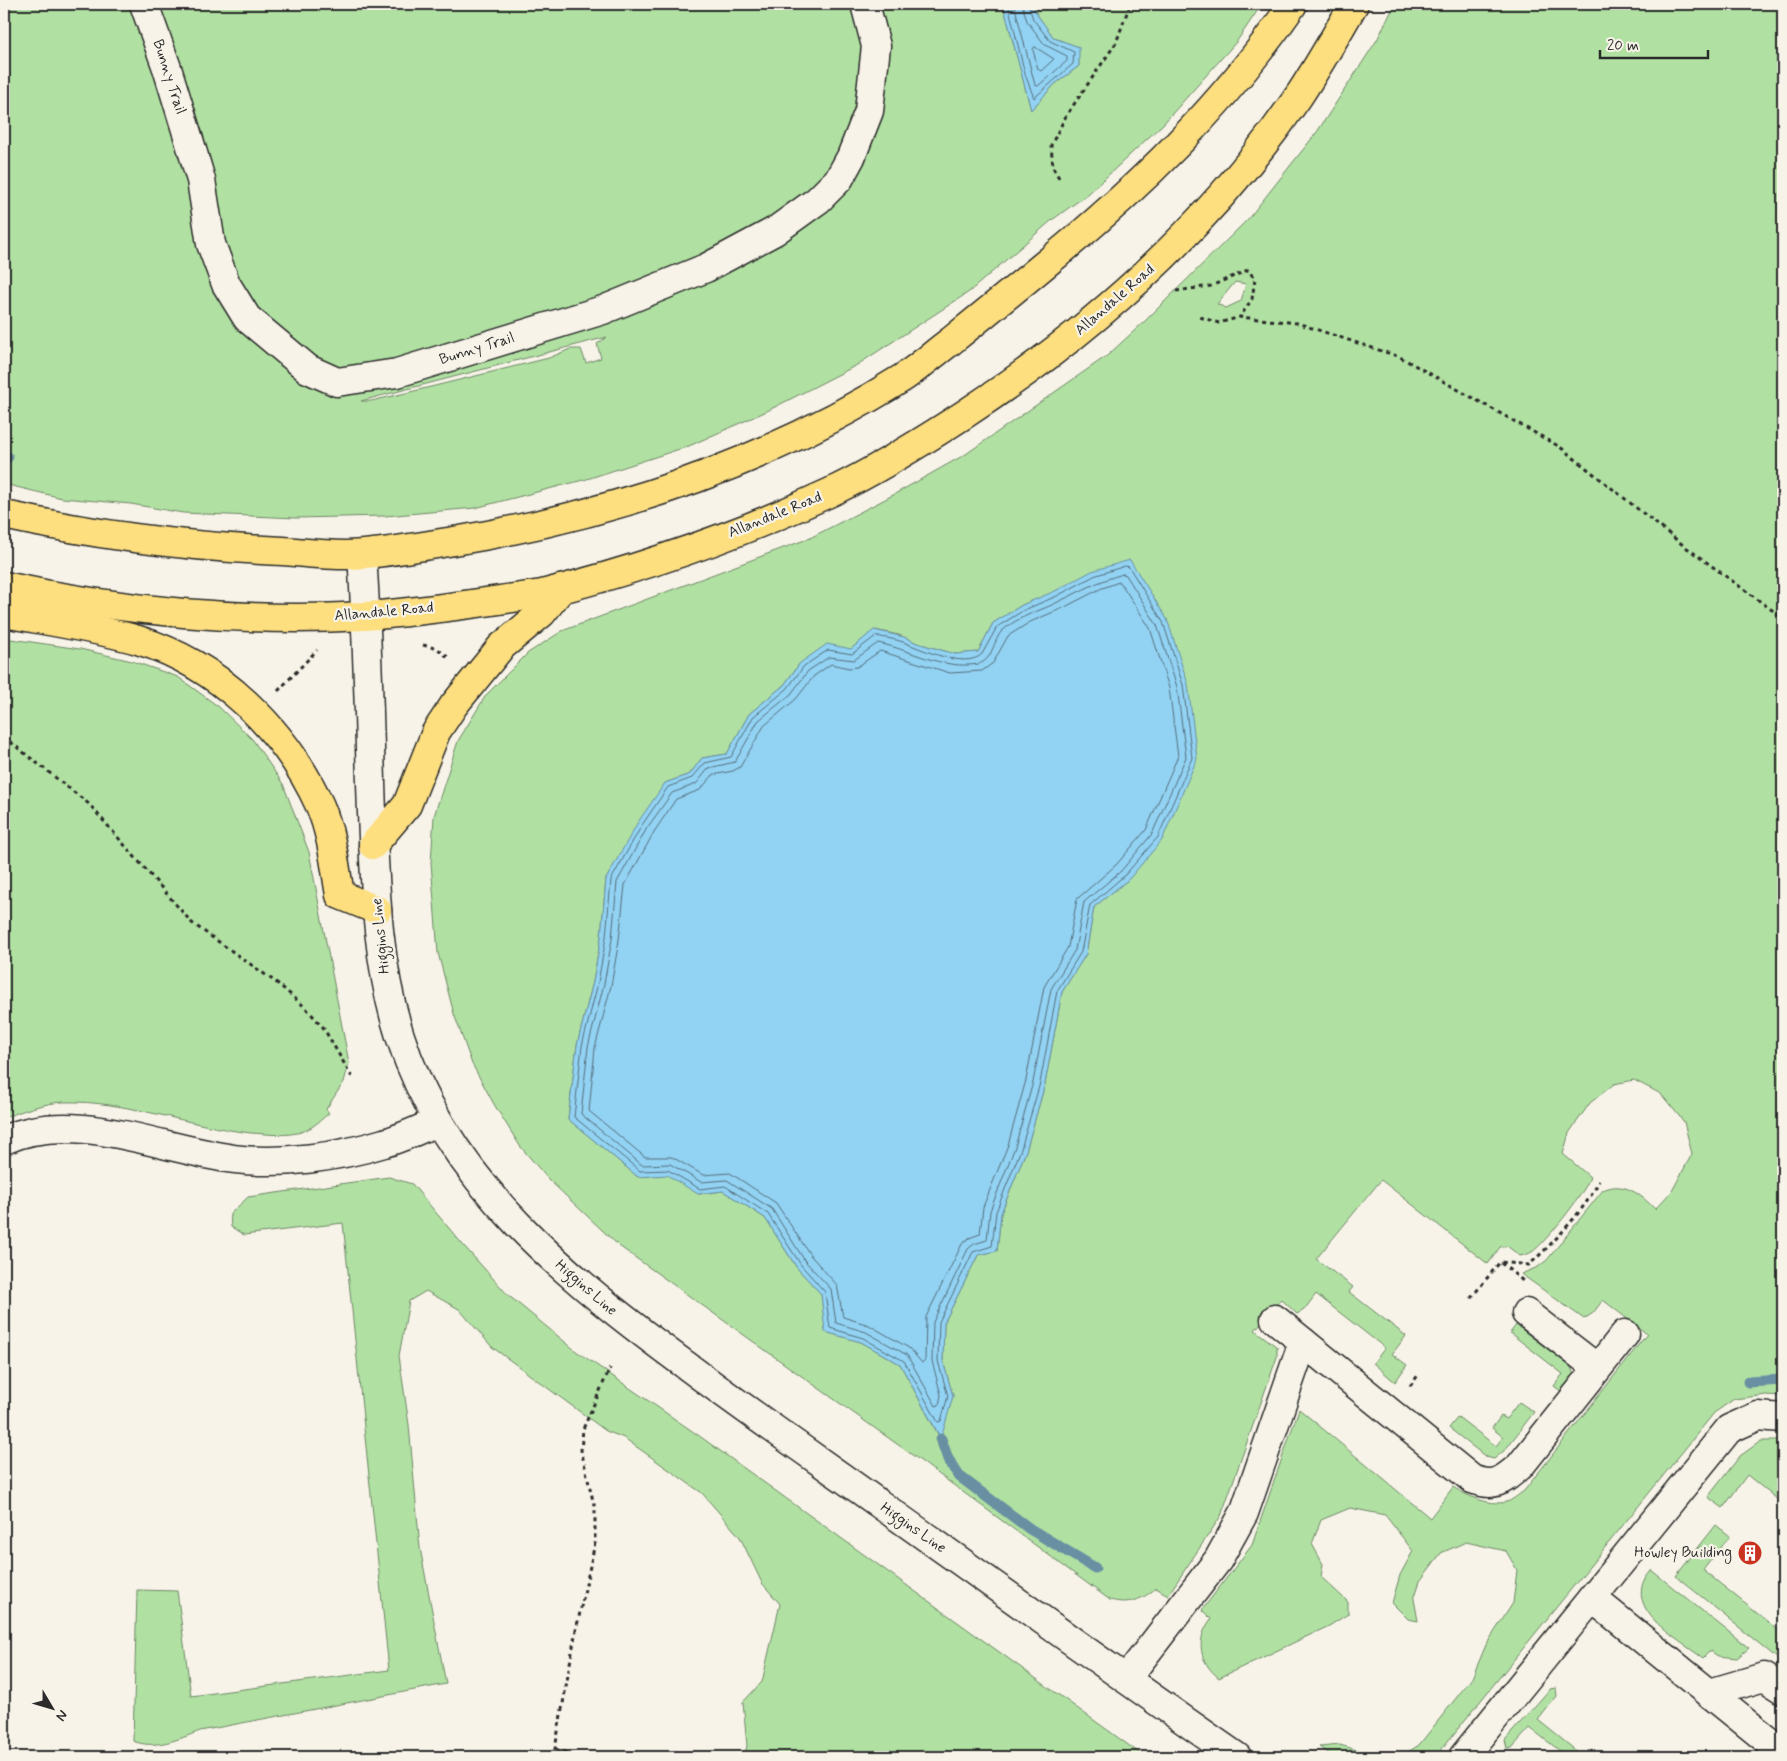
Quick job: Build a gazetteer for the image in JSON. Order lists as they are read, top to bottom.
{
  "streets": {
    "main road": ["Allandale Road"],
    "street": ["Bunny Trail", "Higgins Line"]
  },
  "crossings": [
    ["Allandale Road", "Higgins Line"]
  ],
  "places": {
    "building": ["Howley Building"]
  },
  "scale_bar": "20 m",
  "north": "bottom right"
}
